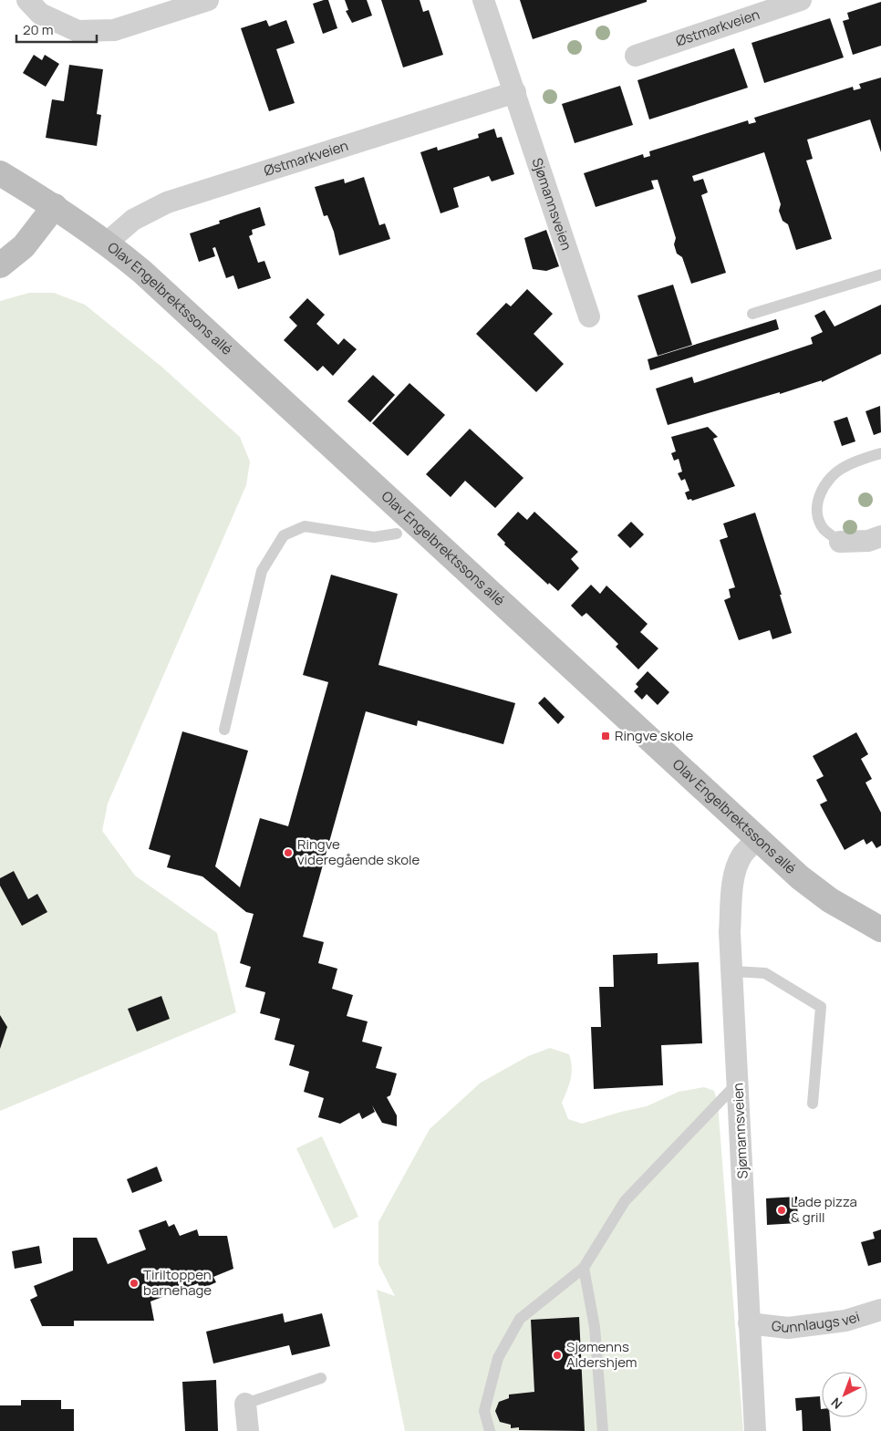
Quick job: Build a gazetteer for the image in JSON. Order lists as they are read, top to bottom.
{
  "streets": {
    "street": [
      "Østmarkveien",
      "Sjømannsveien",
      "Olav Engelbrektssons allé",
      "Gunnlaugs vei"
    ]
  },
  "crossings": [
    ["Østmarkveien", "Sjømannsveien"],
    ["Østmarkveien", "Olav Engelbrektssons allé"],
    ["Sjømannsveien", "Olav Engelbrektssons allé"],
    ["Sjømannsveien", "Gunnlaugs vei"]
  ],
  "places": {
    "transit": ["Ringve skole"],
    "other": [
      "Ringve videregående skole",
      "Lade pizza & grill",
      "Tiriltoppen barnehage",
      "Sjømenns Aldershjem"
    ]
  },
  "scale_bar": "20 m",
  "north": "bottom left"
}
